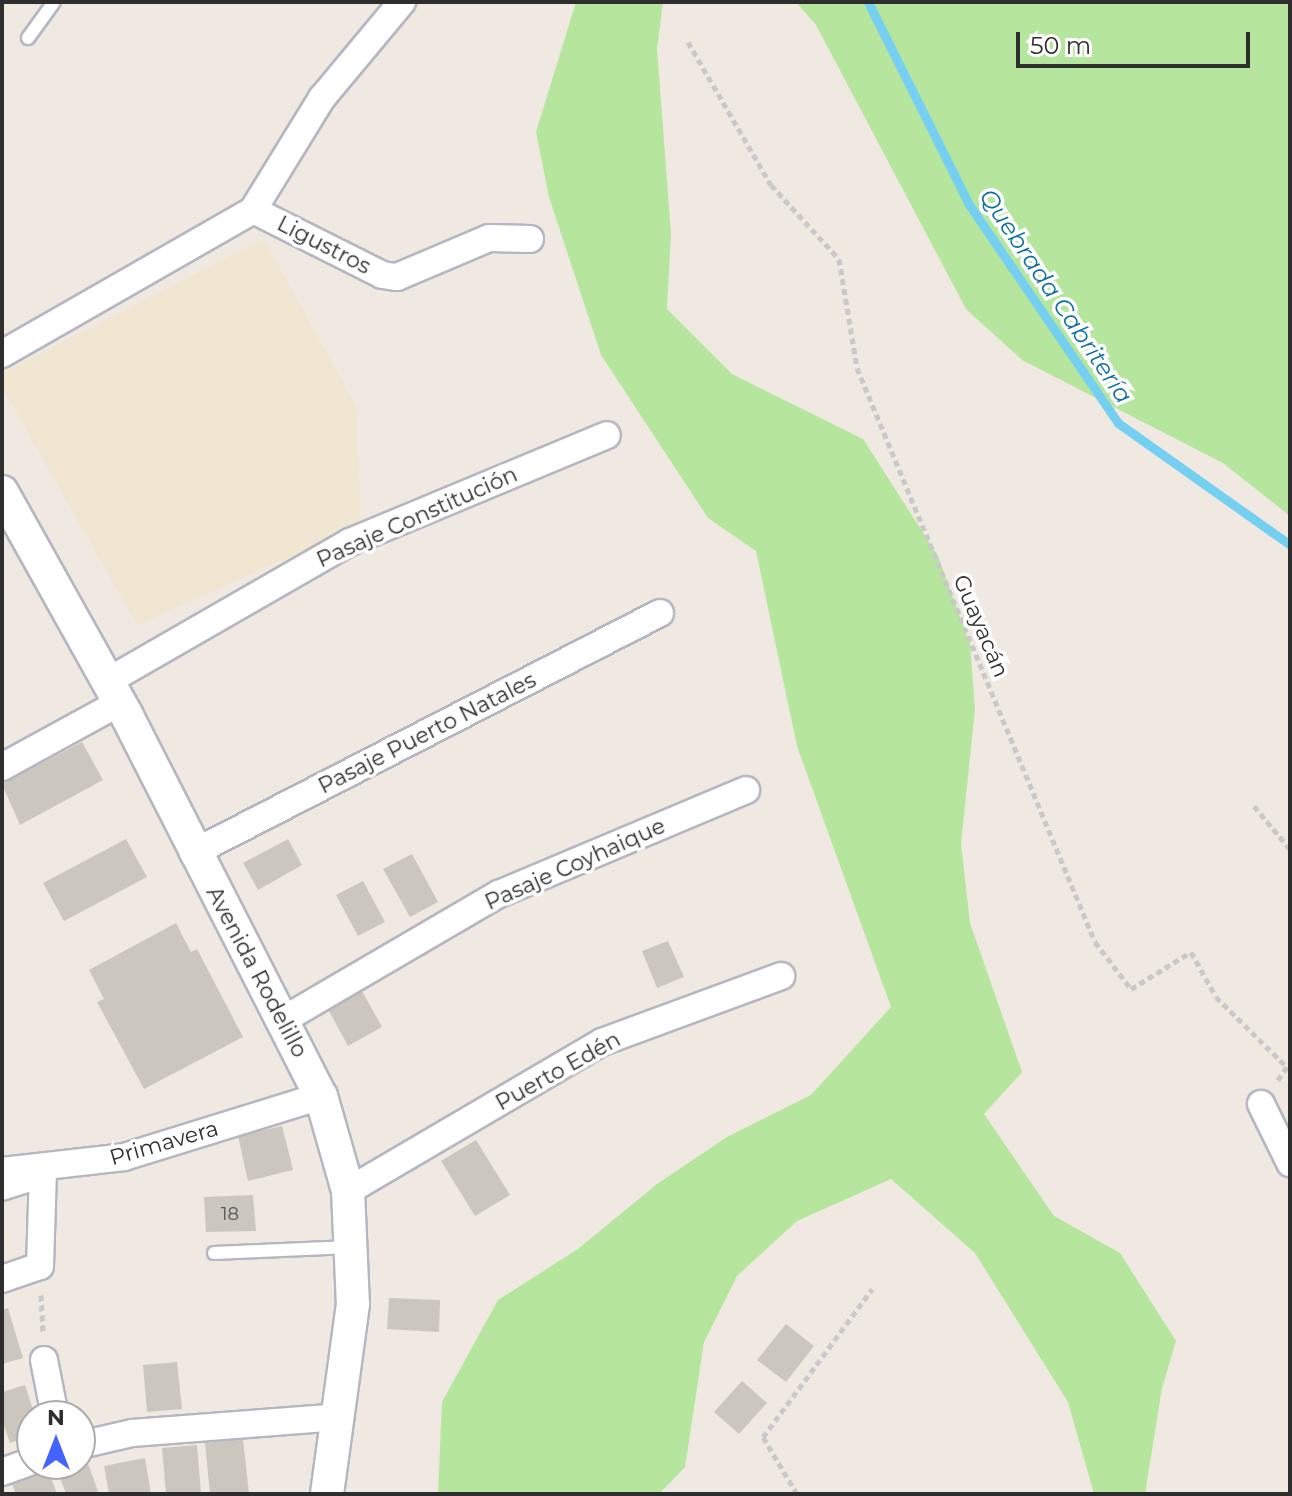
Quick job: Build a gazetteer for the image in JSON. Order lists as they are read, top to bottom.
{
  "streets": {
    "street": [
      "Ligustros",
      "Pasaje Constitución",
      "Pasaje Puerto Natales",
      "Pasaje Coyhaique",
      "Avenida Rodelillo",
      "Puerto Edén",
      "Primavera"
    ],
    "path": ["Guayacán"]
  },
  "crossings": [
    ["Pasaje Constitución", "Avenida Rodelillo"],
    ["Pasaje Puerto Natales", "Avenida Rodelillo"],
    ["Pasaje Coyhaique", "Avenida Rodelillo"],
    ["Avenida Rodelillo", "Puerto Edén"],
    ["Avenida Rodelillo", "Primavera"]
  ],
  "water": ["Quebrada Cabritería"],
  "house_numbers": ["18"],
  "scale_bar": "50 m",
  "north": "top"
}
